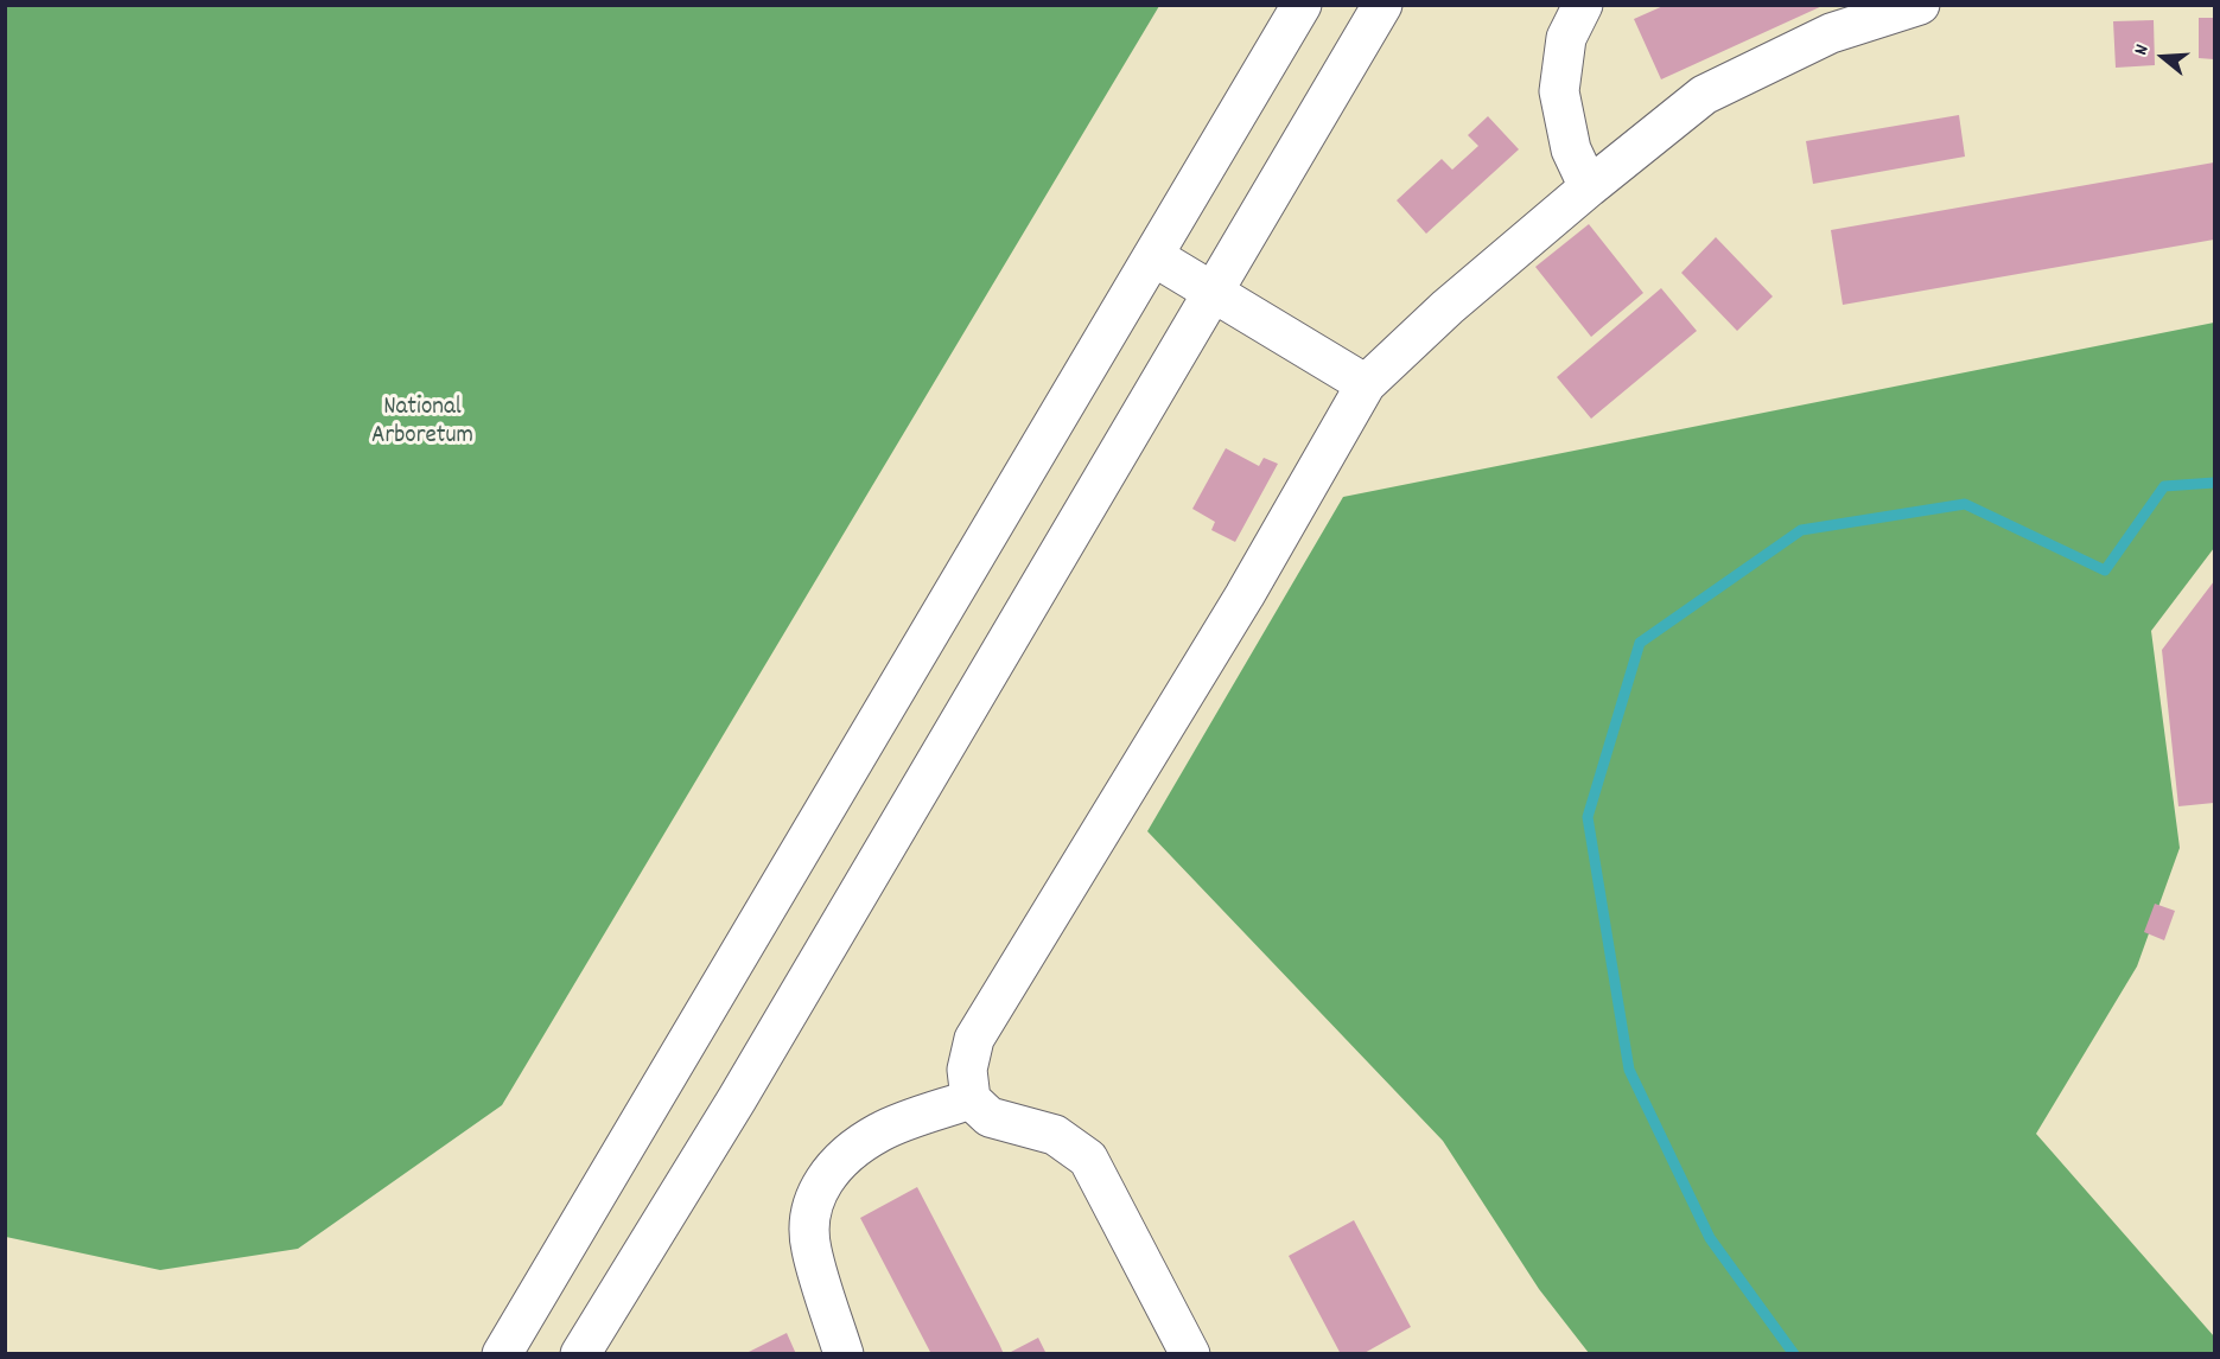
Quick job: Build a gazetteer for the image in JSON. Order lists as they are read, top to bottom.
{
  "parks": ["National Arboretum"],
  "north": "left"
}
